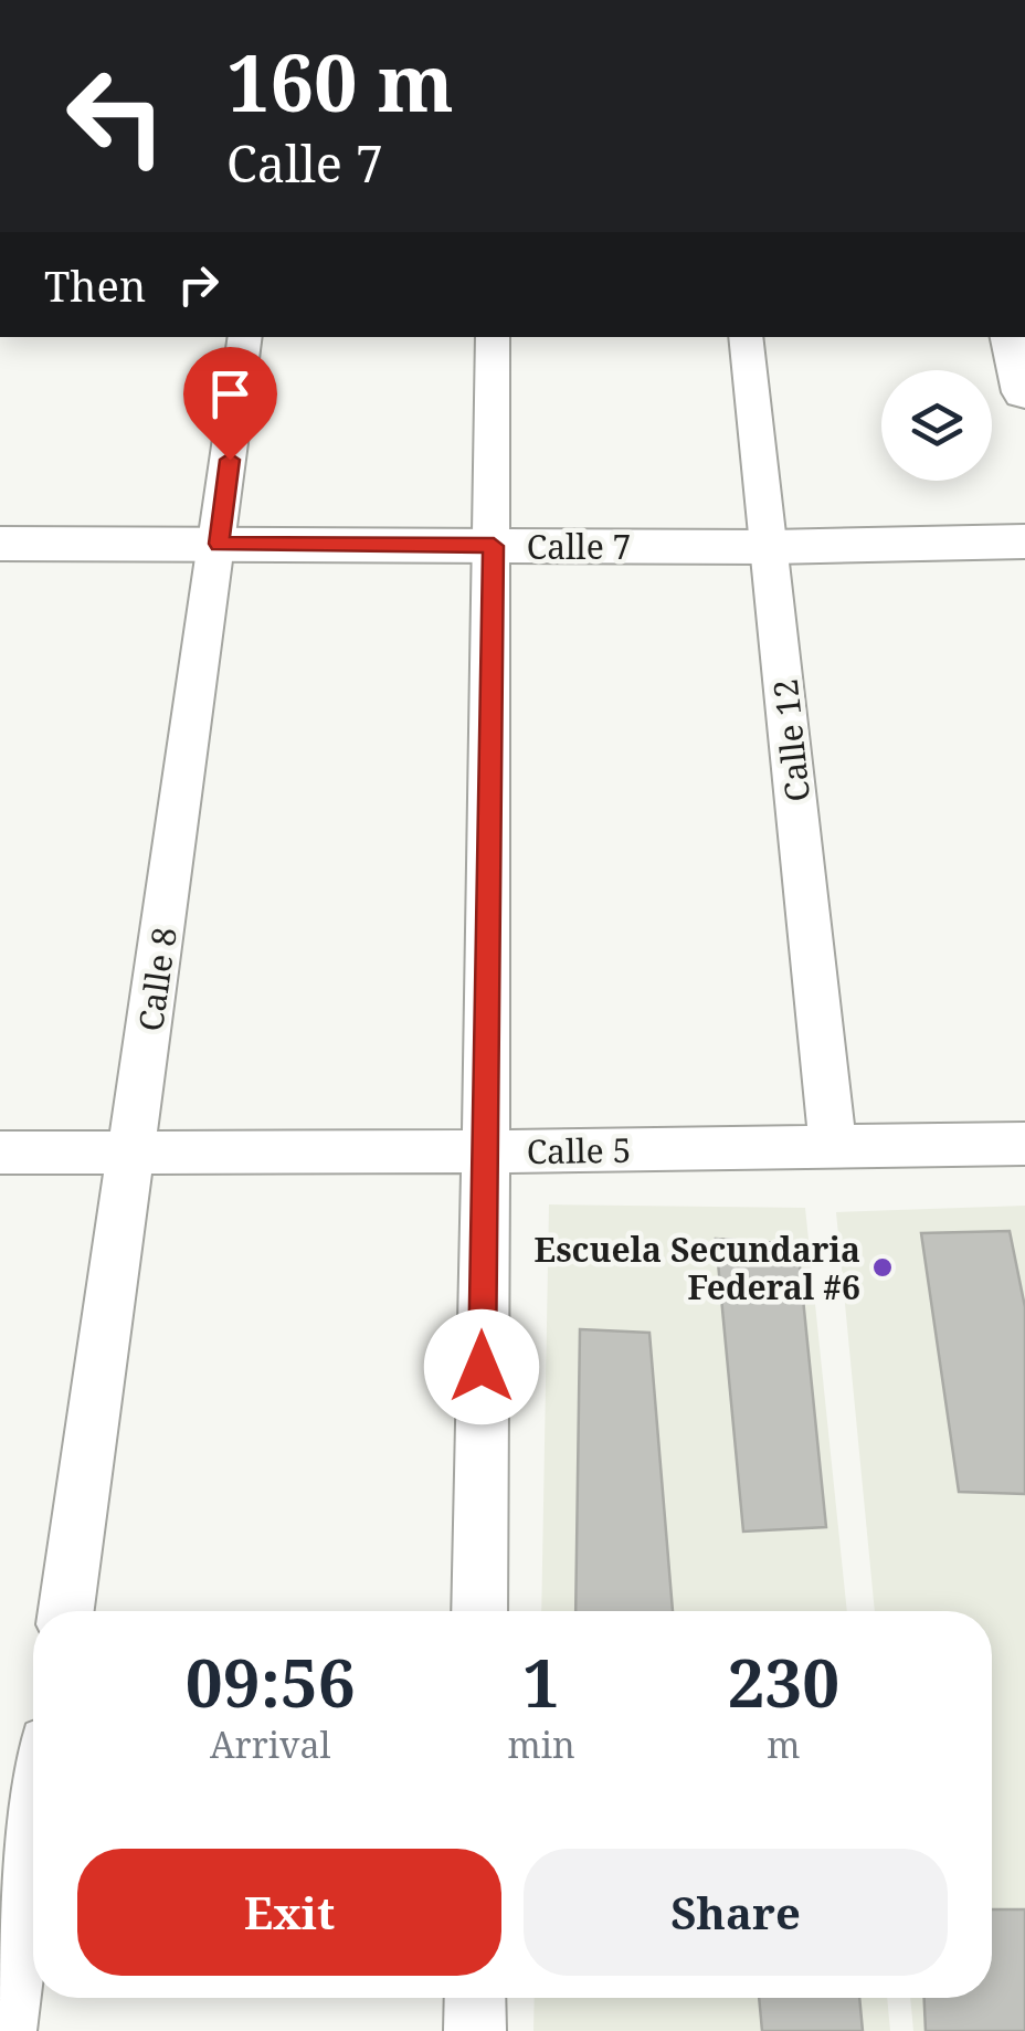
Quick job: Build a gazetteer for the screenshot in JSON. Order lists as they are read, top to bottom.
{
  "streets": {
    "street": [
      "Calle 7",
      "Calle 12",
      "Calle 8",
      "Calle 5"
    ]
  },
  "crossings": [
    ["Calle 7", "Calle 12"],
    ["Calle 7", "Calle 8"],
    ["Calle 12", "Calle 5"],
    ["Calle 8", "Calle 5"]
  ],
  "places": ["Escuela Secundaria Federal #6"],
  "page": {
    "turn": ["160 m", "Calle 7"],
    "then": "Then",
    "eta": [
      "09:56",
      "Arrival",
      "1",
      "min",
      "230",
      "m"
    ],
    "buttons": ["Exit", "Share"]
  }
}
